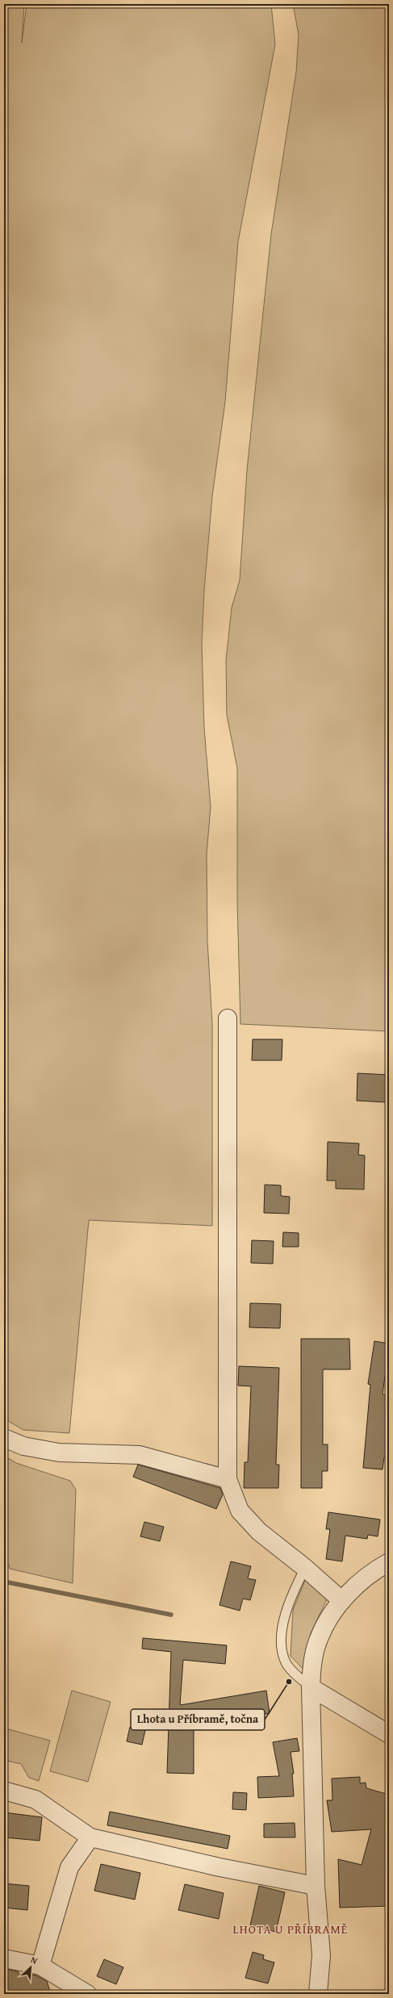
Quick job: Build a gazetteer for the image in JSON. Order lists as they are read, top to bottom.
{
  "districts": ["LHOTA U PŘÍBRAMĚ"],
  "places": ["Lhota u Příbramě, točna"],
  "north": "top right"
}
